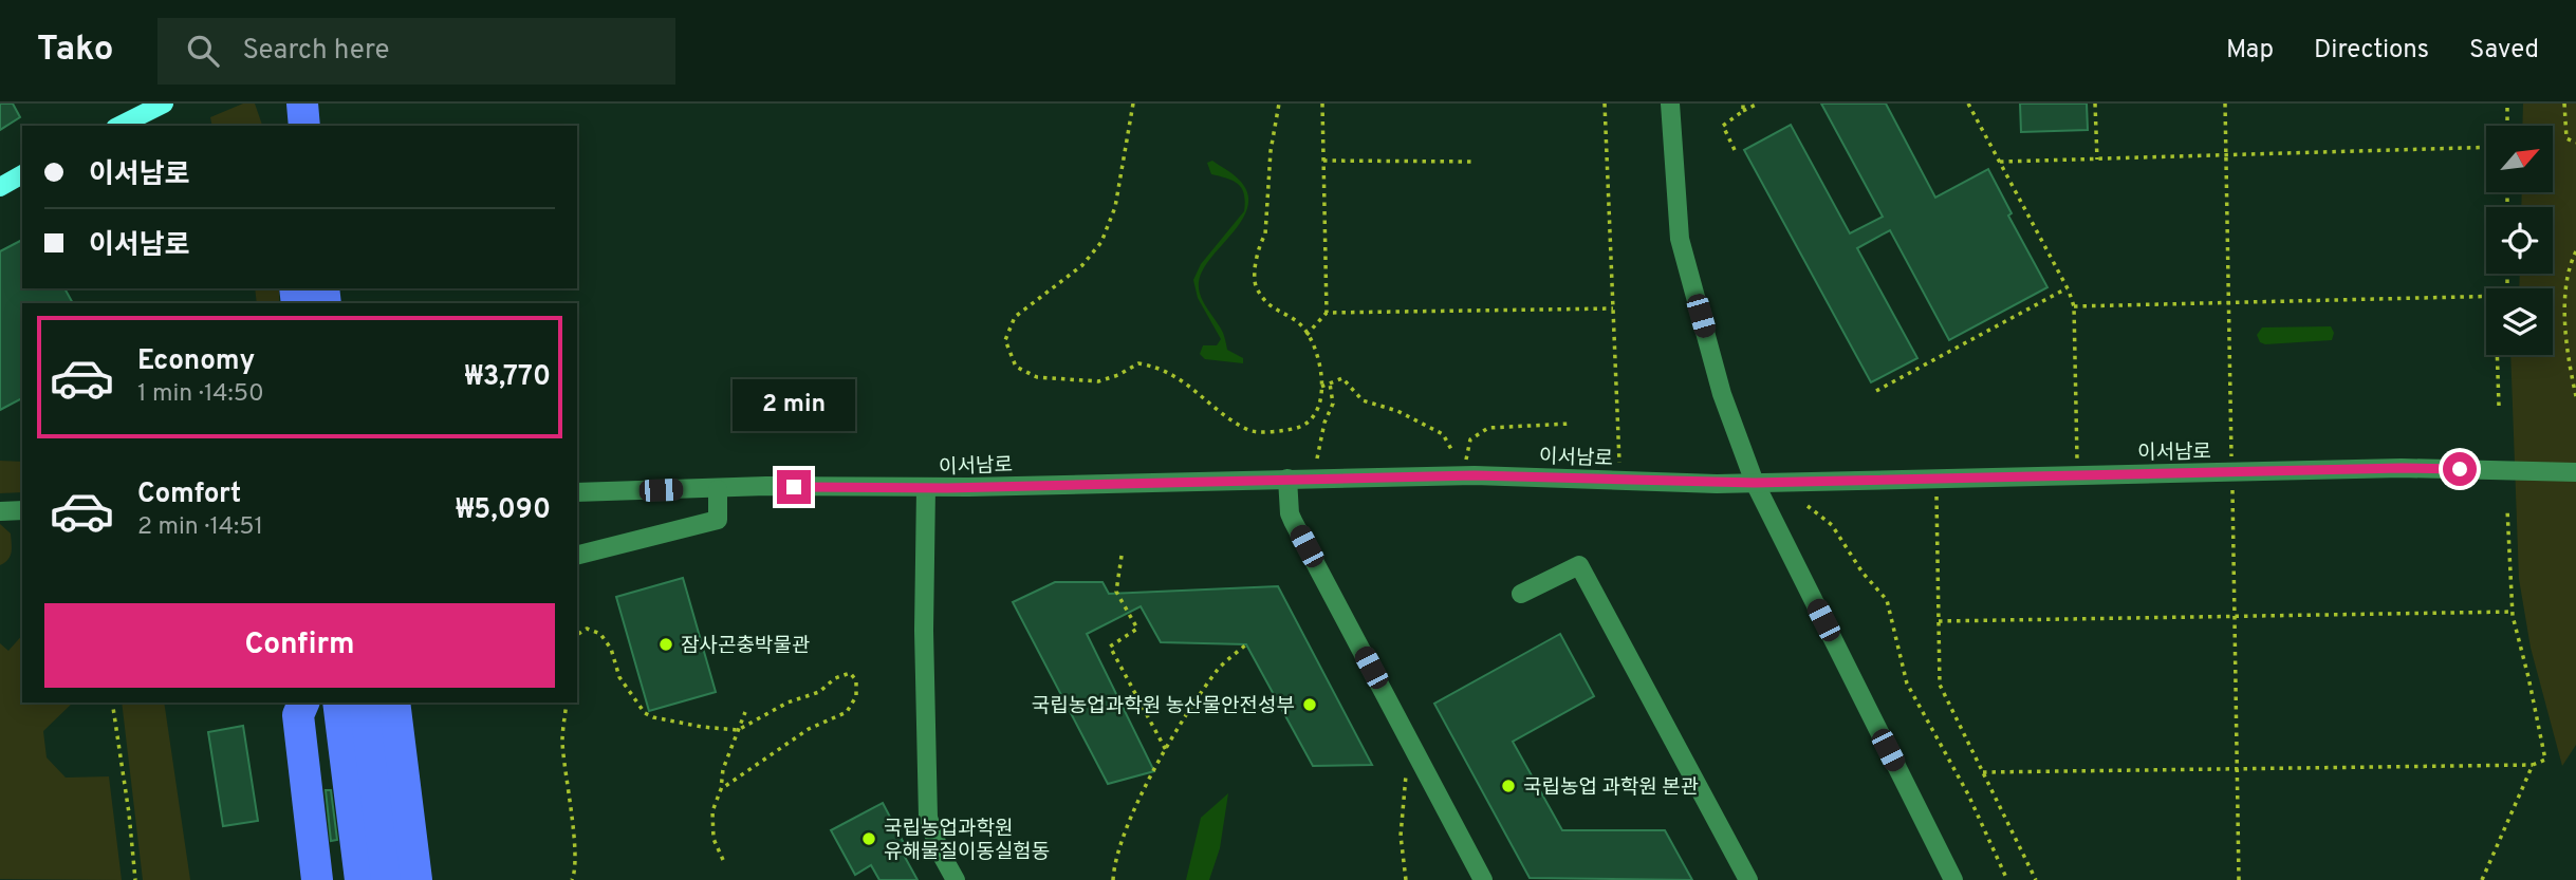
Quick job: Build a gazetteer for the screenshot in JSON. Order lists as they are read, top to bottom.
{
  "streets": {
    "lane": ["이서남로"]
  },
  "places": [
    "잠사곤충박물관",
    "국립농업과학원 농산물안전성부",
    "국립농업 과학원 본관",
    "국립농업과학원 유해물질이동실험동"
  ],
  "north": "top right",
  "page": {
    "header": "Tako",
    "search": "Search here",
    "nav": ["Map", "Directions", "Saved"],
    "banner": ["이서남로", "이서남로"],
    "list": [
      {
        "name": "Economy",
        "note": "1 min · 14:50",
        "value": "₩3,770"
      },
      {
        "name": "Comfort",
        "note": "2 min · 14:51",
        "value": "₩5,090"
      }
    ],
    "bubble": "2 min",
    "buttons": "Confirm"
  }
}
